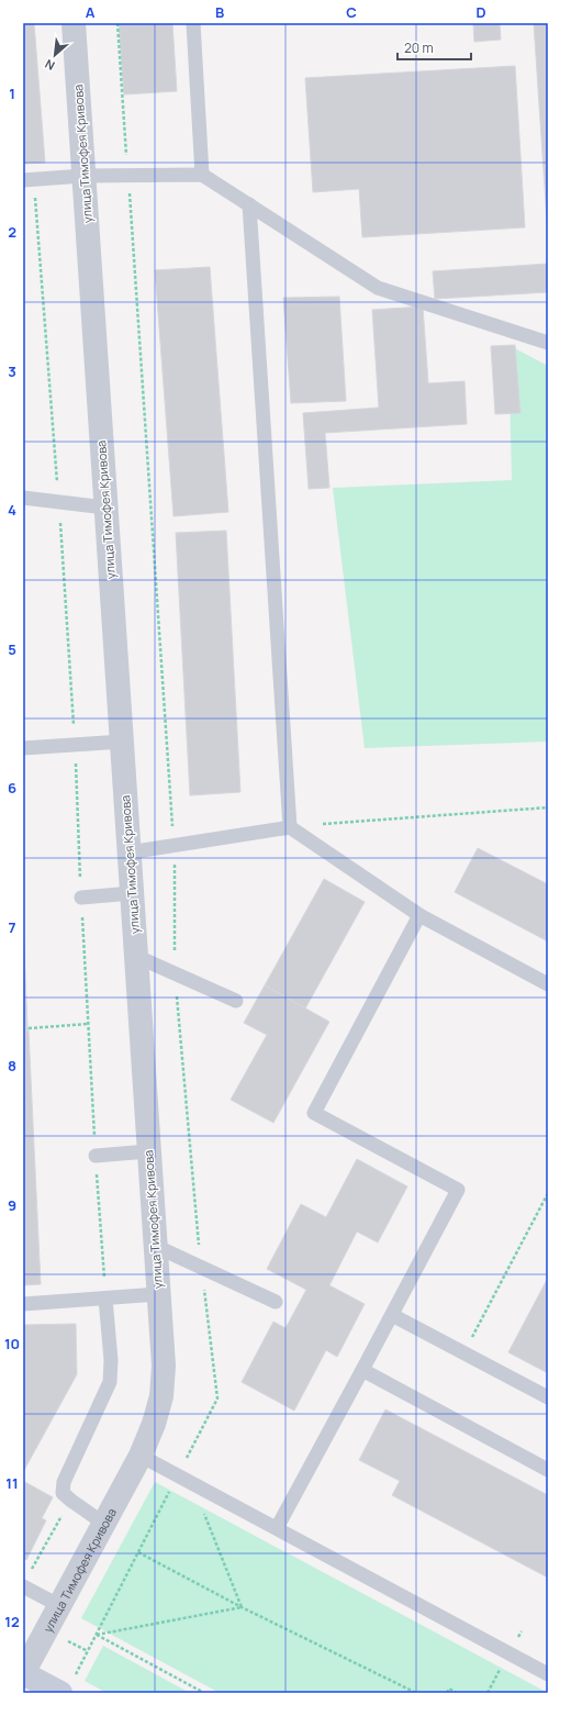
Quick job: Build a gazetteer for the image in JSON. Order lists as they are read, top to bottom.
{
  "streets": {
    "street": ["улица Тимофея Кривова"]
  },
  "scale_bar": "20 m",
  "north": "bottom left",
  "grid": {
    "columns": [
      "A",
      "B",
      "C",
      "D"
    ],
    "rows": [
      "1",
      "2",
      "3",
      "4",
      "5",
      "6",
      "7",
      "8",
      "9",
      "10",
      "11",
      "12"
    ]
  }
}
